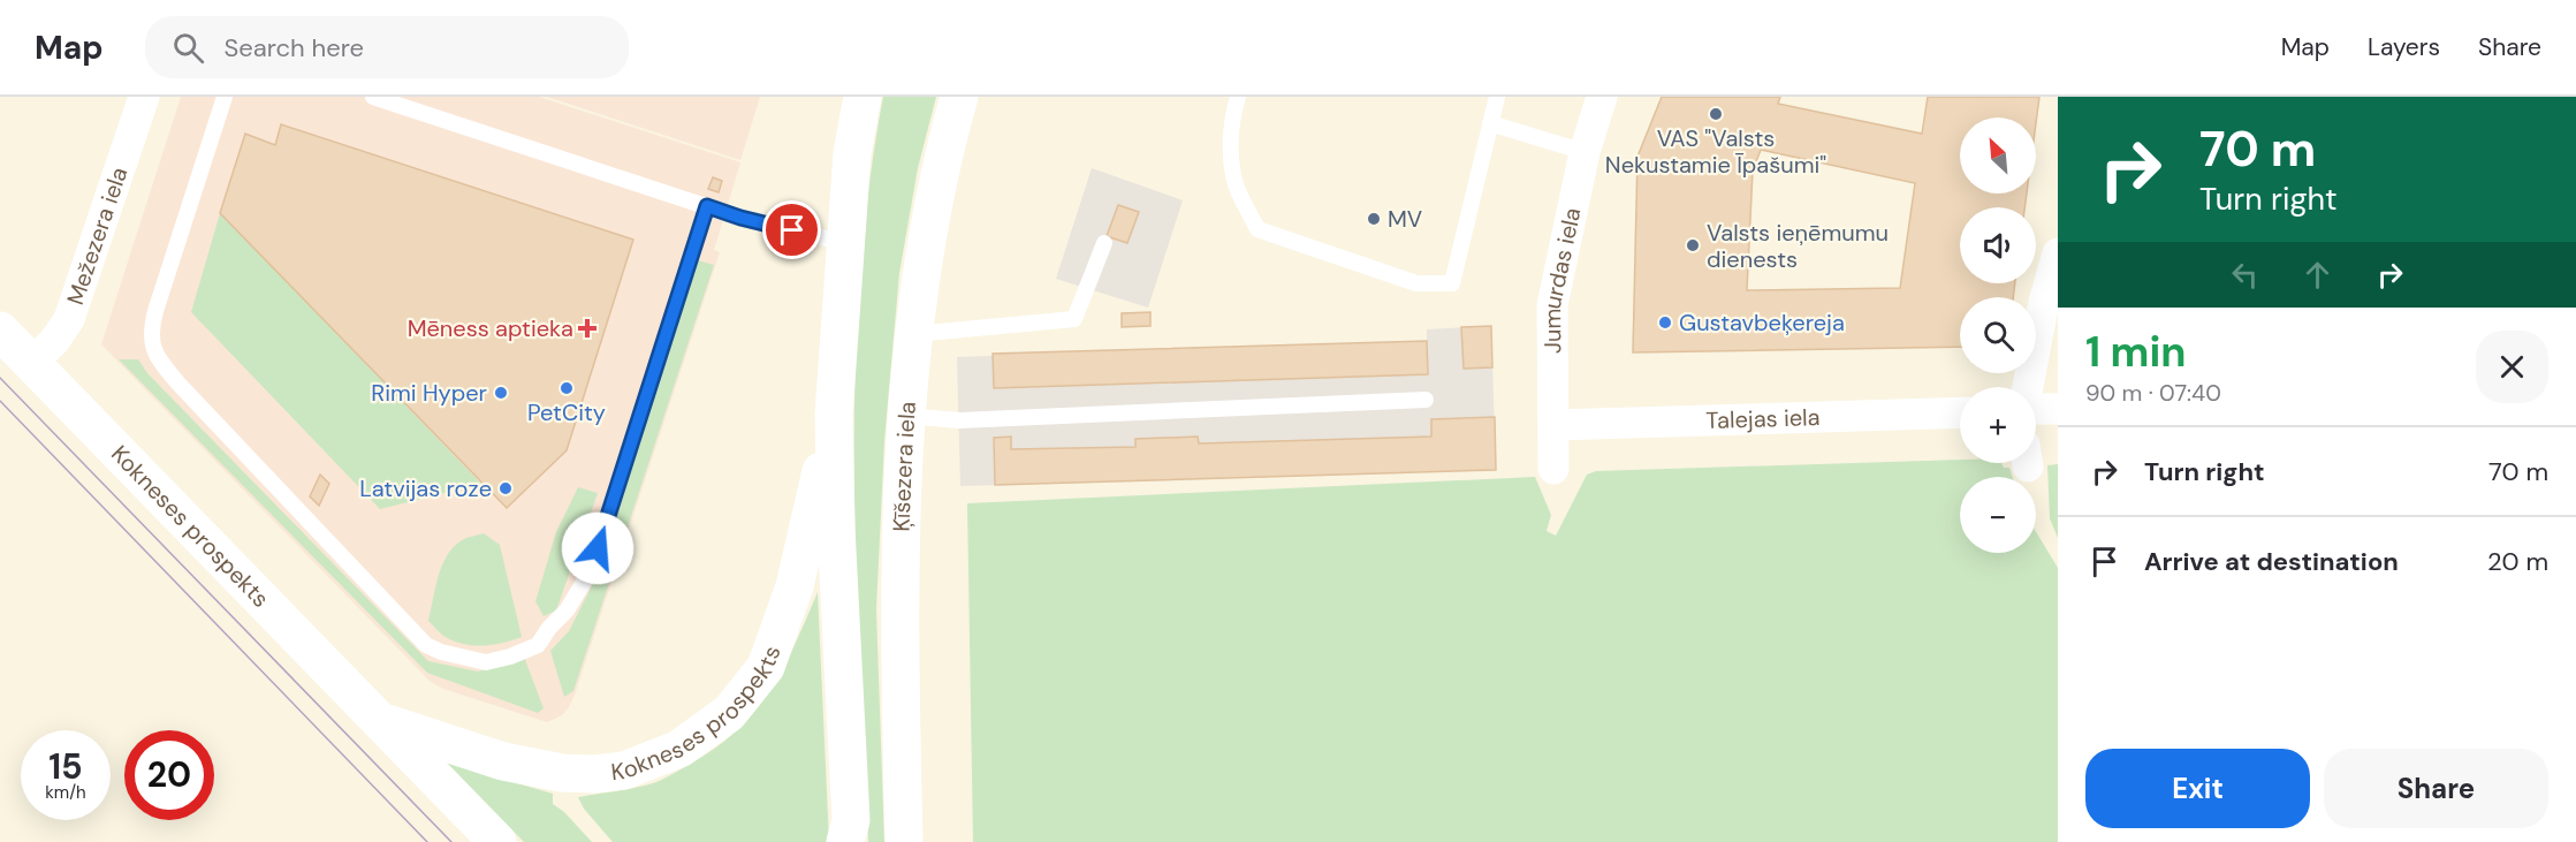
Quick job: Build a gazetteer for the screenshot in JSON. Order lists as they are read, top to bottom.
{
  "streets": {
    "street": [
      "Mežezera iela",
      "Jumurdas iela",
      "Talejas iela",
      "Ķīšezera iela",
      "Kokneses prospekts"
    ]
  },
  "crossings": [
    ["Mežezera iela", "Kokneses prospekts"],
    ["Jumurdas iela", "Talejas iela"]
  ],
  "places": {
    "other": [
      "VAS \"Valsts Nekustamie Īpašumi\"",
      "MV",
      "Valsts ieņēmumu dienests",
      "Gustavbeķereja",
      "PetCity",
      "Rimi Hyper",
      "Latvijas roze"
    ],
    "health": ["Mēness aptieka"]
  },
  "north": "top left",
  "page": {
    "header": "Map",
    "search": "Search here",
    "nav": ["Map", "Layers", "Share"],
    "turn": ["70 m", "Turn right"],
    "map_buttons": ["+", "−"],
    "heading": ["1 min", "90 m · 07:40"],
    "list": [
      {
        "name": "Turn right",
        "value": "70 m"
      },
      {
        "name": "Arrive at destination",
        "value": "20 m"
      }
    ],
    "speed": "15 km/h",
    "limit": "20",
    "buttons": ["Exit", "Share"]
  }
}
